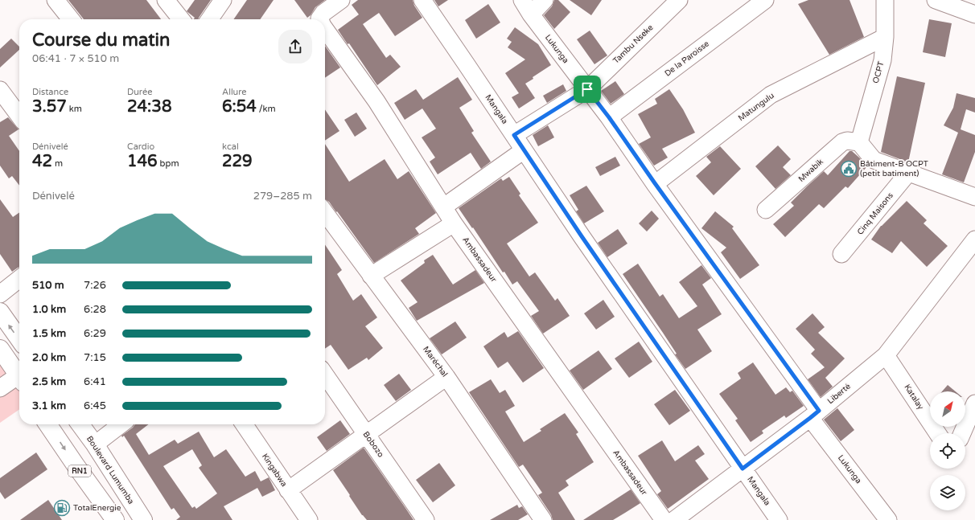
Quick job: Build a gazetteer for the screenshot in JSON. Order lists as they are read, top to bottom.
{
  "streets": {
    "highway": ["Boulevard Lumumba", "RN1"],
    "street": [
      "Tambu Nseke",
      "Lukunga",
      "De la Paroisse",
      "OCPT",
      "Matungulu",
      "Mangala",
      "Mwabik",
      "Cinq Maisons",
      "Ambassadeur",
      "Maréchal",
      "Liberté",
      "Katalay",
      "Bobozo",
      "Kingabwa"
    ]
  },
  "crossings": [
    ["Tambu Nseke", "Lukunga"],
    ["Tambu Nseke", "Mangala"],
    ["Lukunga", "De la Paroisse"],
    ["Lukunga", "Matungulu"],
    ["Lukunga", "Liberté"],
    ["OCPT", "Matungulu"],
    ["OCPT", "Mwabik"],
    ["Mangala", "Liberté"],
    ["Liberté", "Katalay"]
  ],
  "places": {
    "public building": ["Bâtiment-B OCPT (petit batiment)"],
    "fuel station": ["TotalEnergie"]
  },
  "north": "top right",
  "page": {
    "heading": ["Course du matin", "06:41 · 7 × 510 m"],
    "stats": [
      ["Distance", "3.57 km"],
      ["Durée", "24:38"],
      ["Allure", "6:54 /km"],
      ["Dénivelé", "42 m"],
      ["Cardio", "146 bpm"],
      ["kcal", "229"]
    ],
    "chart": ["Dénivelé", "279–285 m"],
    "list": [
      {
        "name": "510 m",
        "note": "7:26"
      },
      {
        "name": "1.0 km",
        "note": "6:28"
      },
      {
        "name": "1.5 km",
        "note": "6:29"
      },
      {
        "name": "2.0 km",
        "note": "7:15"
      },
      {
        "name": "2.5 km",
        "note": "6:41"
      },
      {
        "name": "3.1 km",
        "note": "6:45"
      }
    ]
  }
}
